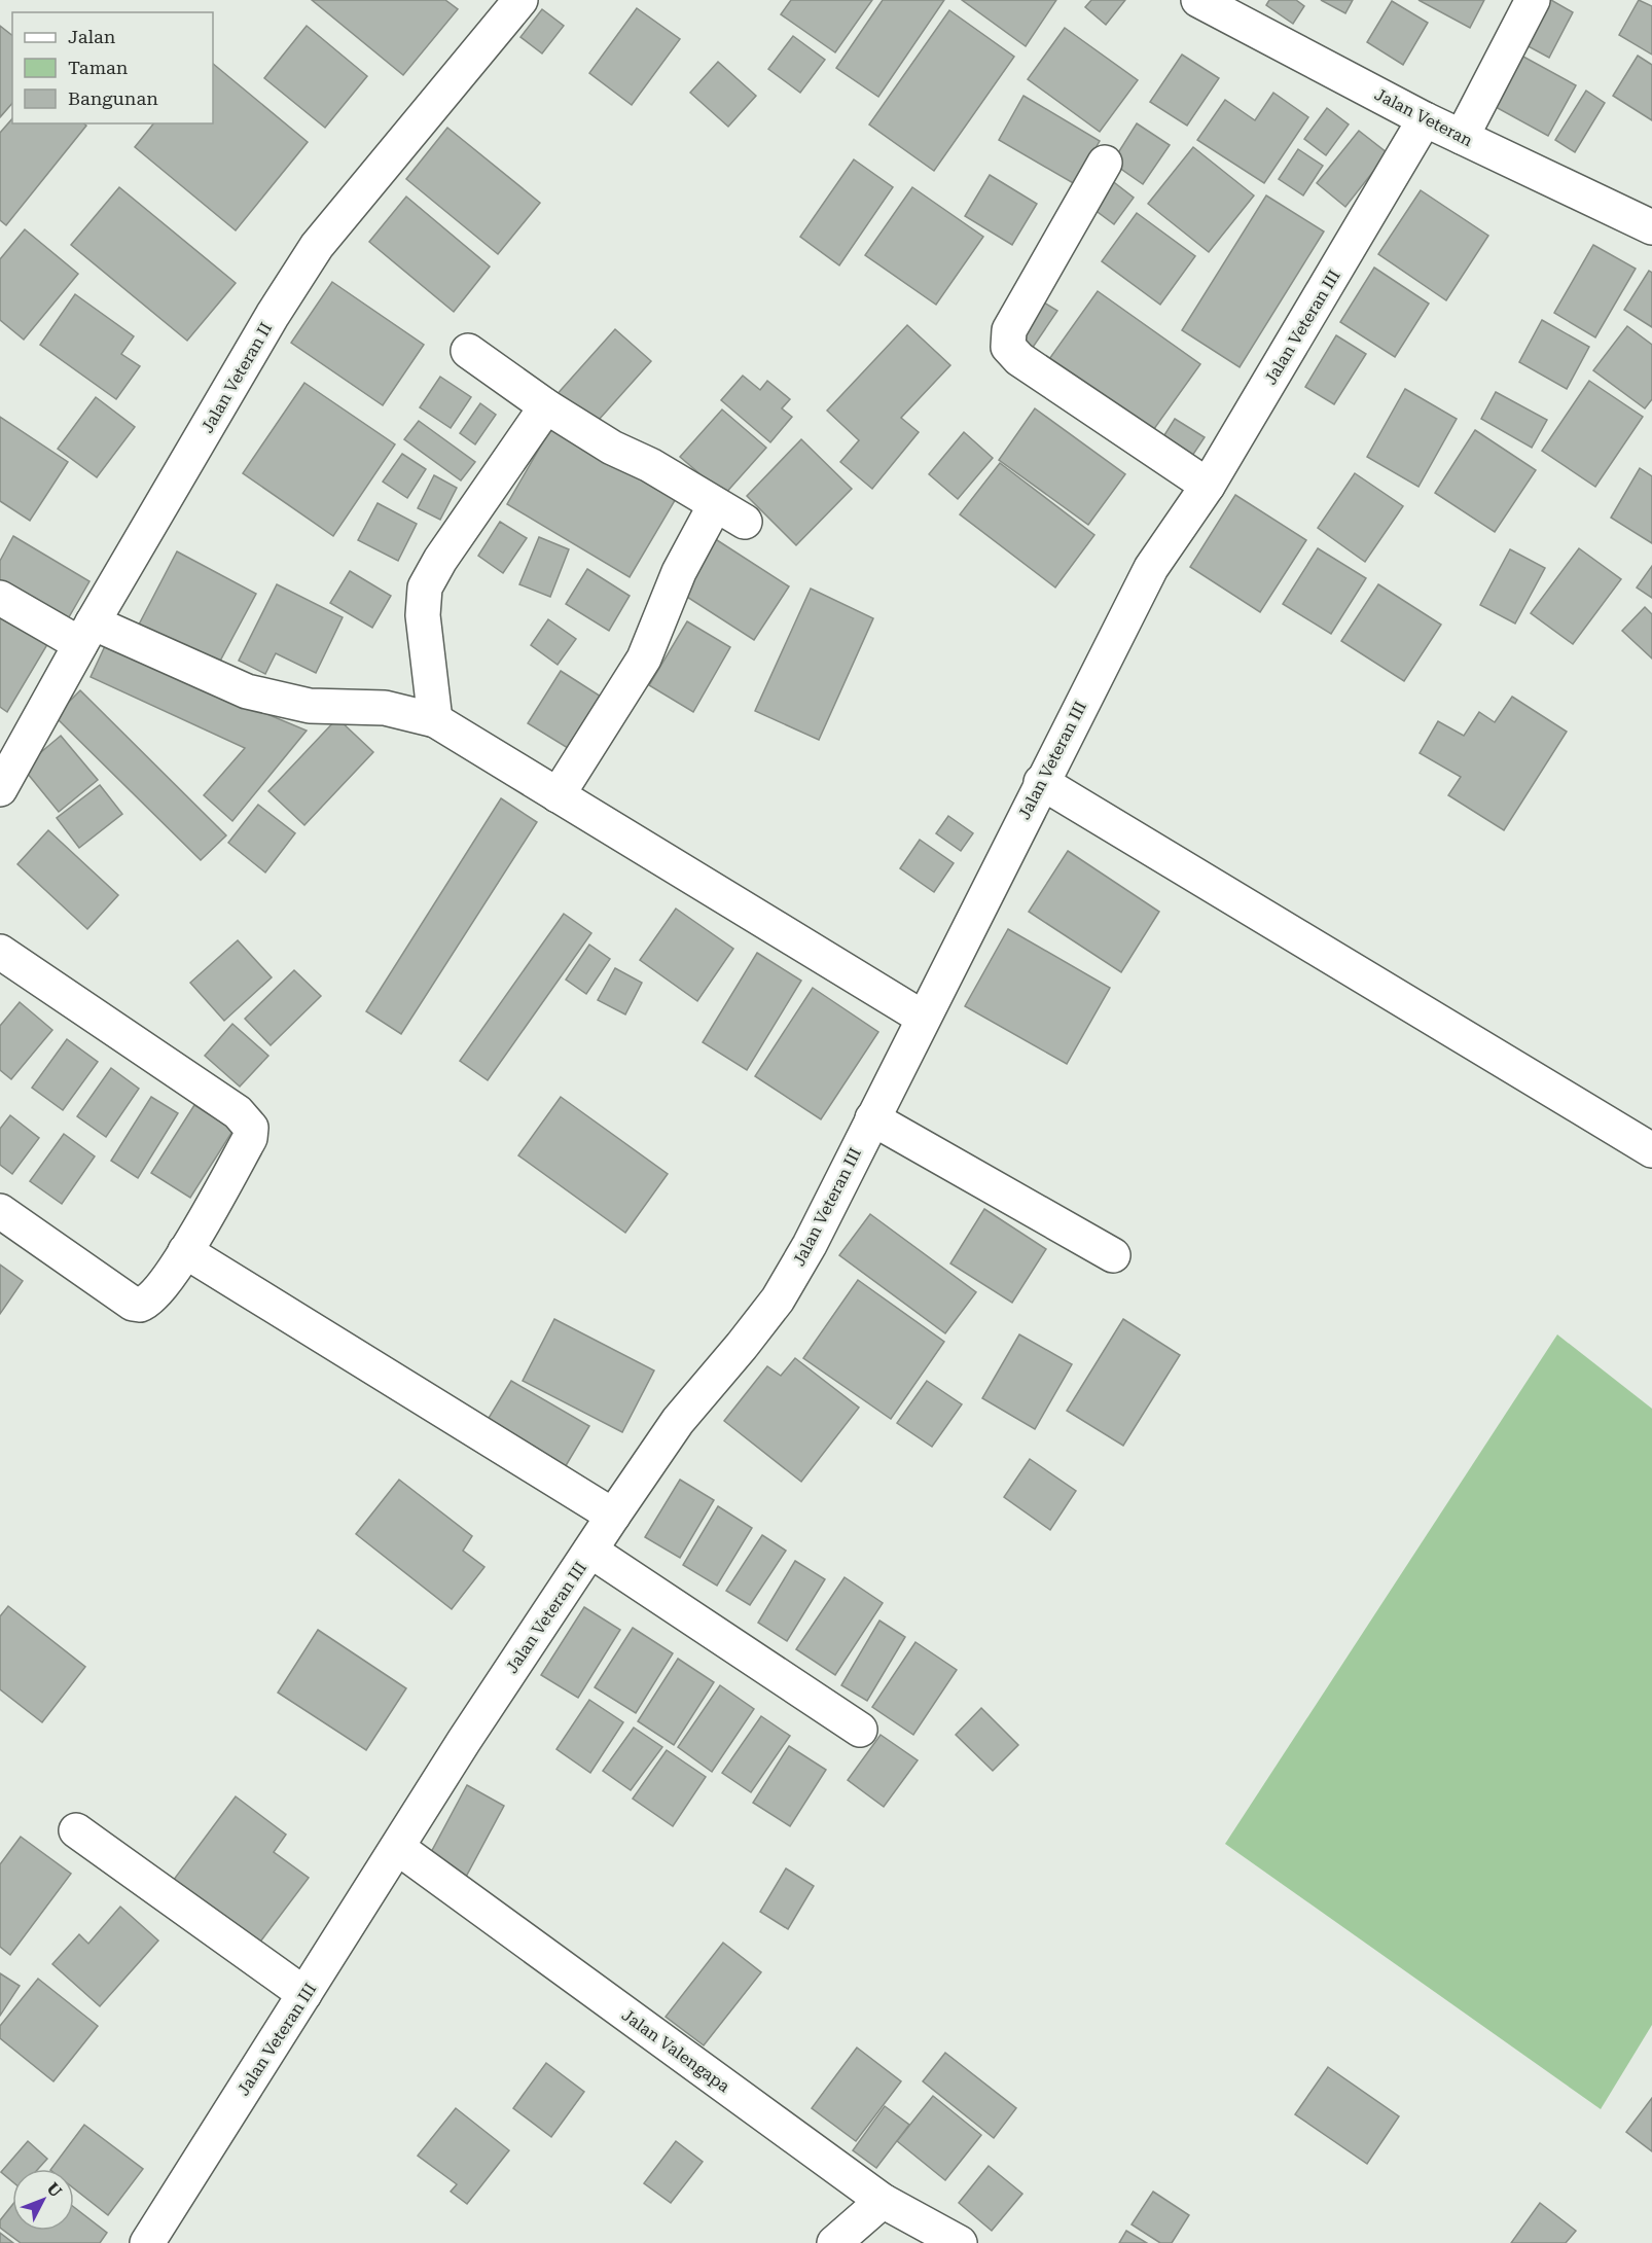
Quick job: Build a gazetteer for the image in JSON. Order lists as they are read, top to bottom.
{
  "streets": {
    "street": [
      "Jalan Veteran",
      "Jalan Veteran III",
      "Jalan Veteran II",
      "Jalan Valengapa"
    ]
  },
  "crossings": [
    ["Jalan Veteran", "Jalan Veteran III"],
    ["Jalan Veteran III", "Jalan Valengapa"]
  ],
  "legend": ["Jalan", "Taman", "Bangunan"],
  "north": "top right"
}
